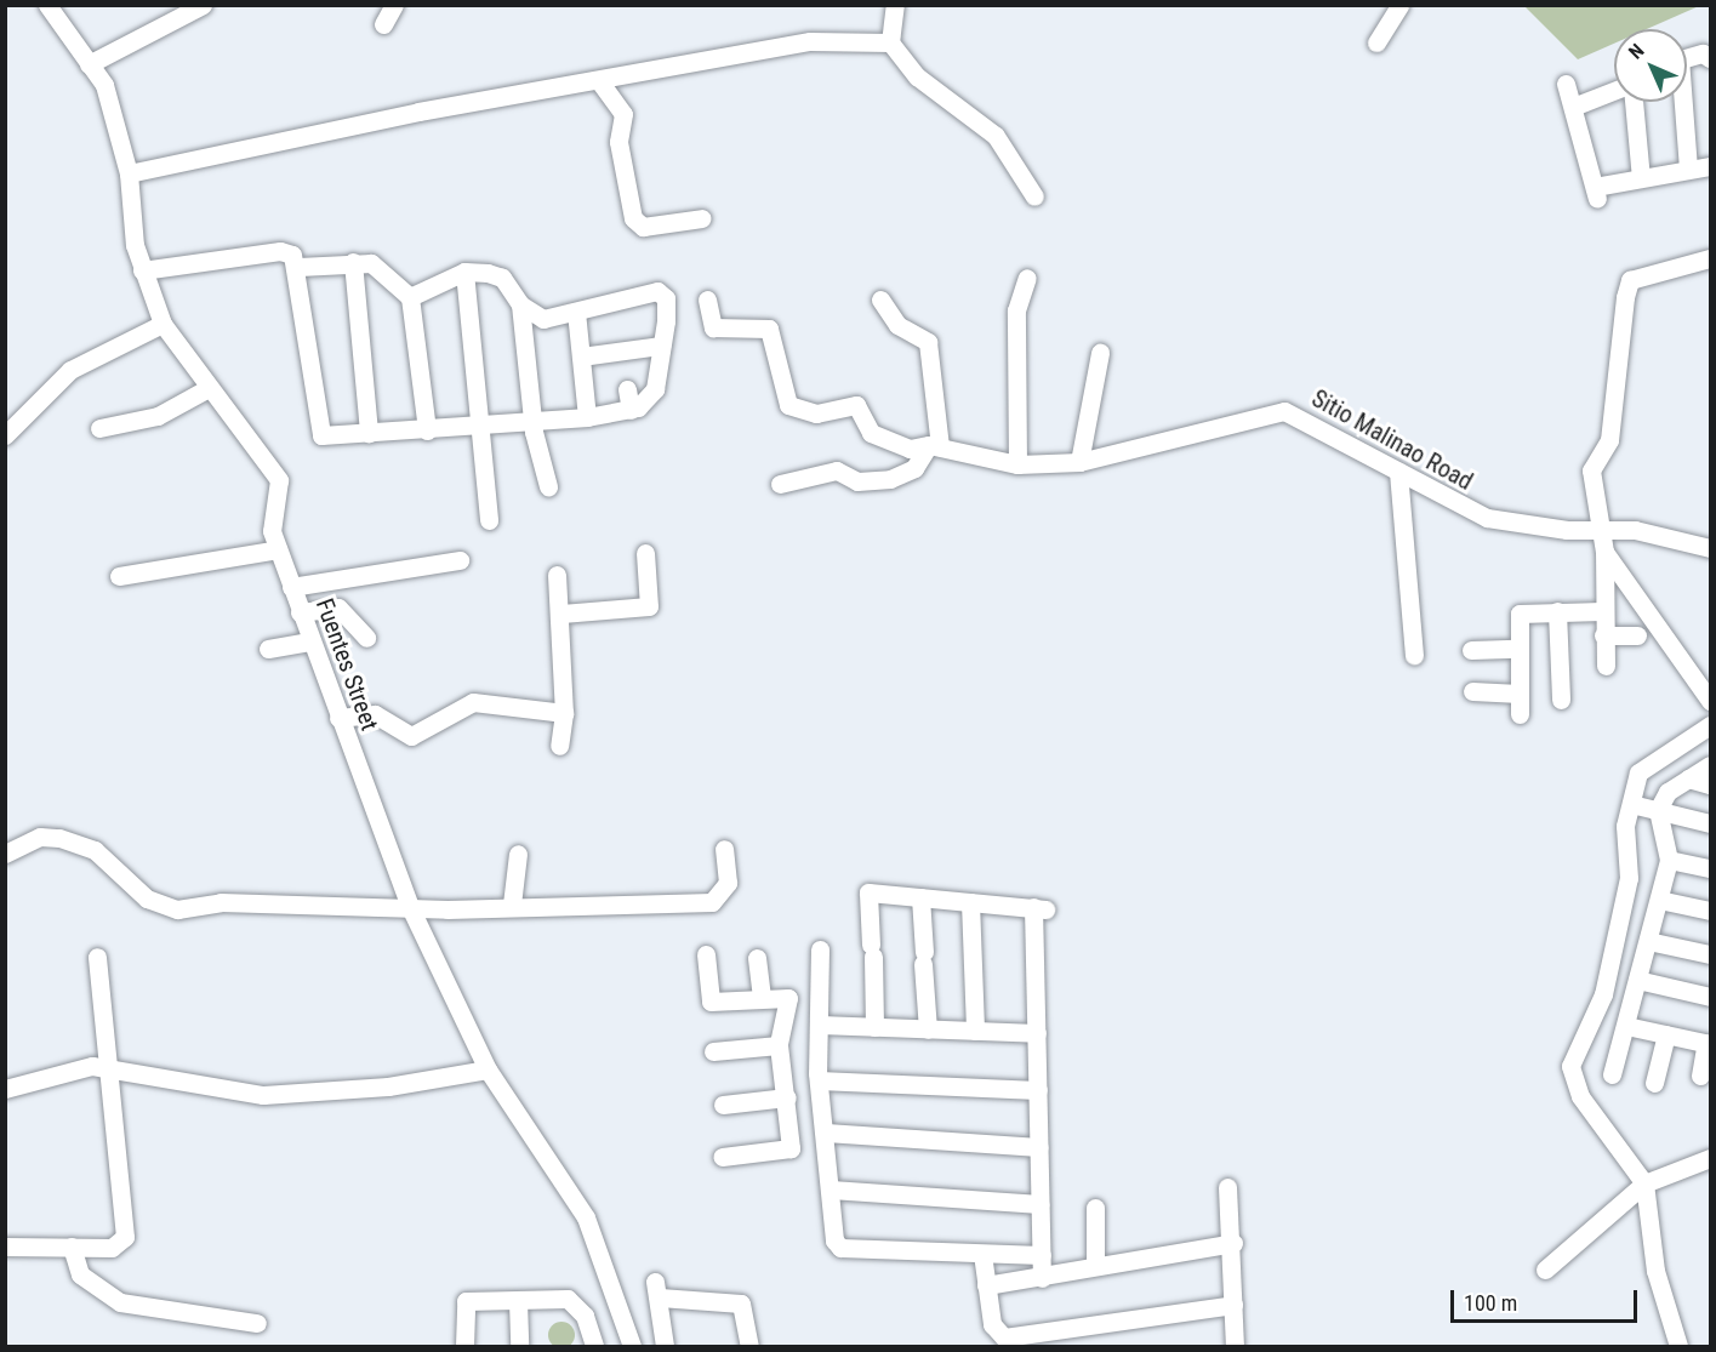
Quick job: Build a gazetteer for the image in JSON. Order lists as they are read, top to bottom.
{
  "streets": {
    "street": ["Sitio Malinao Road", "Fuentes Street"]
  },
  "scale_bar": "100 m",
  "north": "top left"
}
